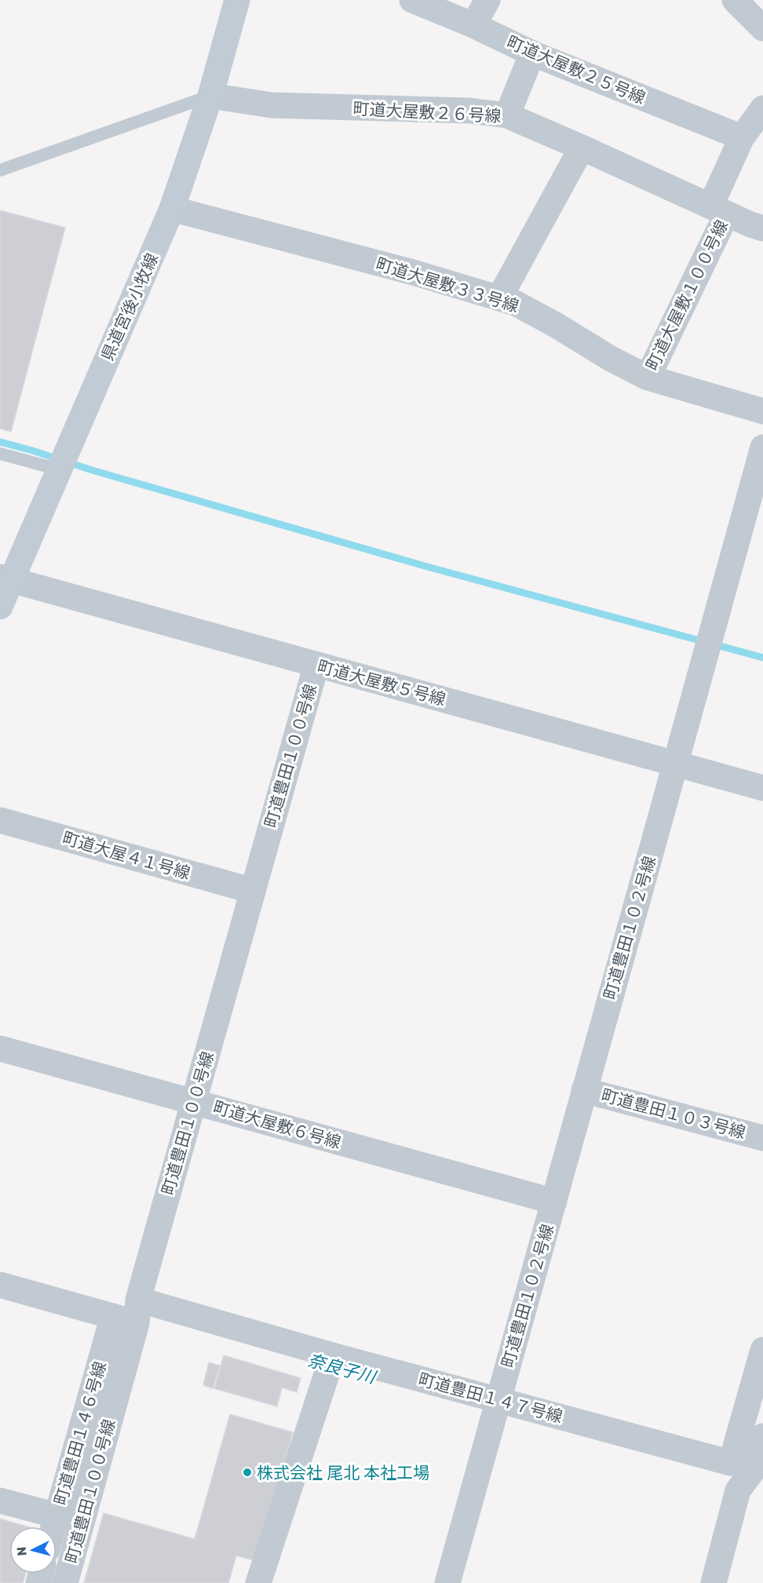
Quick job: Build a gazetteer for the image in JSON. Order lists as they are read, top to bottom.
{
  "streets": {
    "main road": ["県道宮後小牧線"],
    "street": [
      "町道大屋敷２５号線",
      "町道大屋敷２６号線",
      "町道大屋敷３３号線",
      "町道大屋敷１００号線",
      "町道大屋敷５号線",
      "町道豊田１００号線",
      "町道大屋４１号線",
      "町道豊田１０２号線",
      "町道豊田１０３号線",
      "町道大屋敷６号線",
      "町道豊田１４７号線",
      "町道豊田１４６号線"
    ]
  },
  "crossings": [
    ["町道大屋敷２５号線", "町道大屋敷１００号線"],
    ["町道大屋敷２６号線", "町道大屋敷１００号線"],
    ["町道大屋敷２６号線", "県道宮後小牧線"],
    ["町道大屋敷３３号線", "町道大屋敷１００号線"],
    ["町道大屋敷３３号線", "県道宮後小牧線"],
    ["県道宮後小牧線", "町道大屋敷５号線"],
    ["町道大屋敷５号線", "町道豊田１００号線"],
    ["町道大屋敷５号線", "町道豊田１０２号線"],
    ["町道豊田１００号線", "町道大屋４１号線"],
    ["町道豊田１００号線", "町道大屋敷６号線"],
    ["町道豊田１００号線", "町道豊田１４７号線"],
    ["町道豊田１００号線", "町道豊田１４６号線"],
    ["町道豊田１０２号線", "町道豊田１０３号線"],
    ["町道豊田１０２号線", "町道大屋敷６号線"],
    ["町道豊田１０２号線", "町道豊田１４７号線"],
    ["町道豊田１４７号線", "町道豊田１４６号線"]
  ],
  "water": ["奈良子川"],
  "places": ["株式会社 尾北 本社工場"],
  "north": "left"
}
